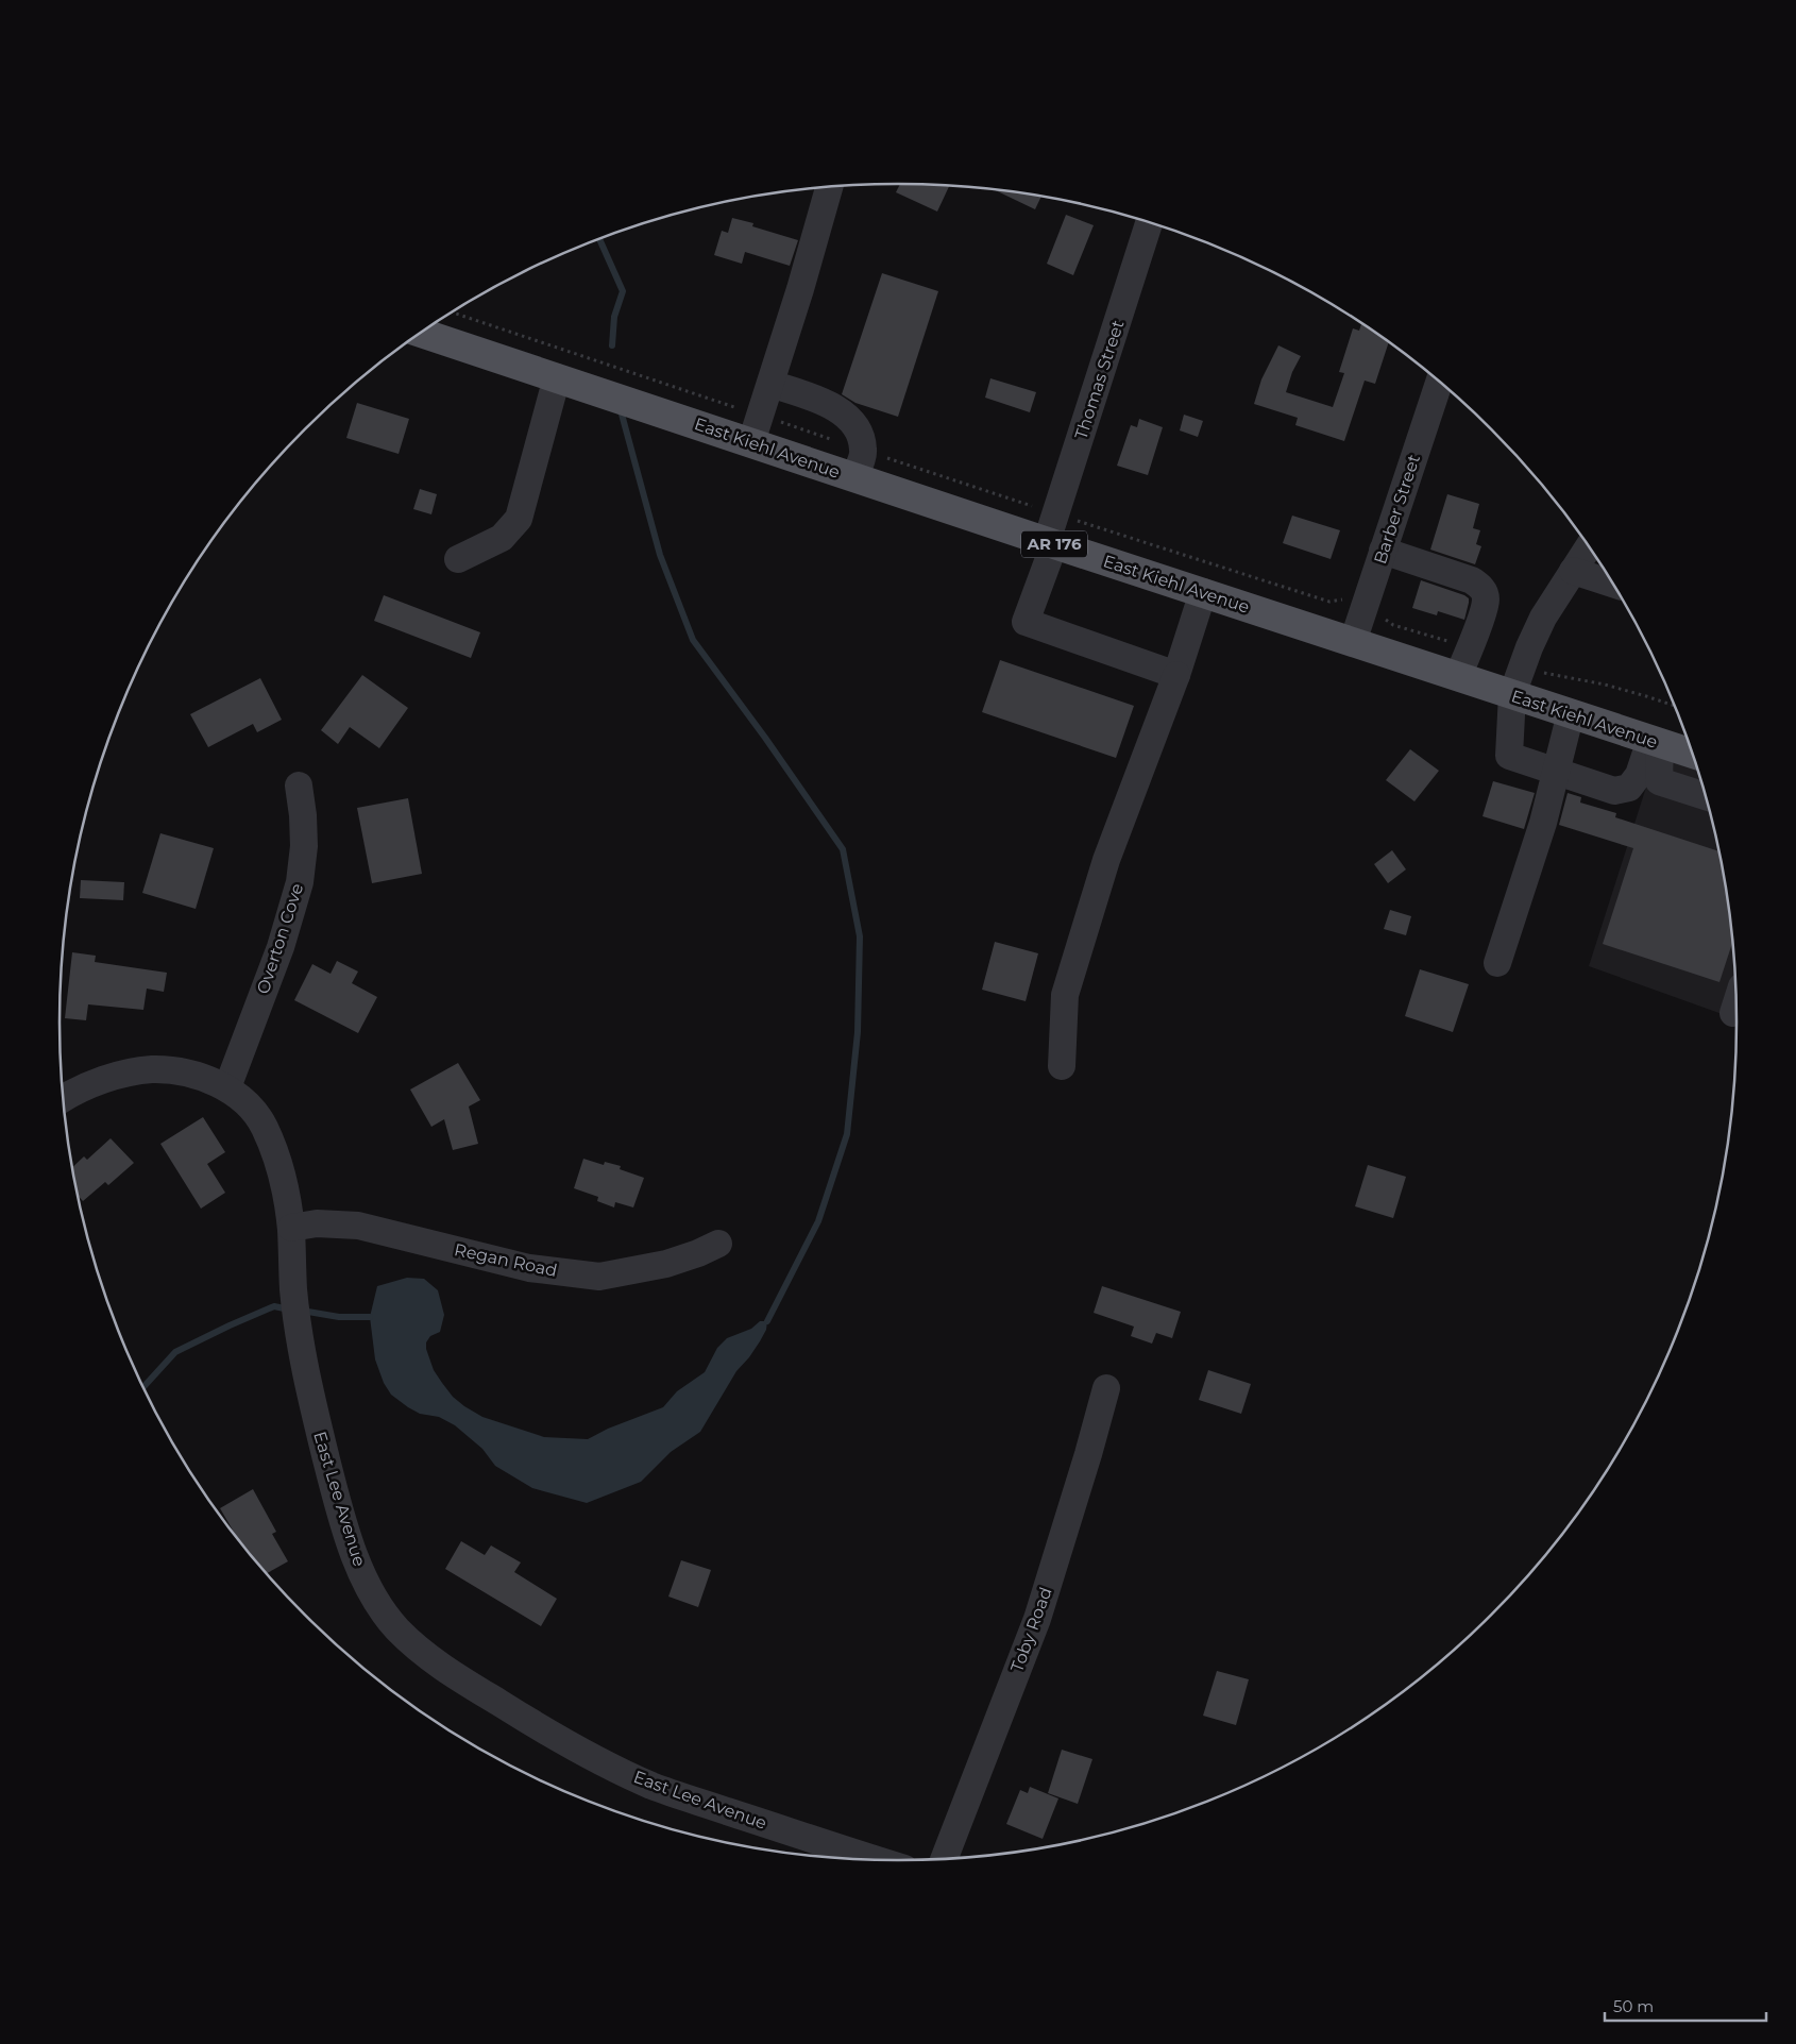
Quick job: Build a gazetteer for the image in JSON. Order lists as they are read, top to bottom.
{
  "streets": {
    "main road": ["East Kiehl Avenue", "AR 176"],
    "street": [
      "Thomas Street",
      "Barber Street",
      "Overton Cove",
      "Regan Road",
      "East Lee Avenue",
      "Toby Road"
    ]
  },
  "crossings": [
    ["Thomas Street", "East Kiehl Avenue"],
    ["East Kiehl Avenue", "Barber Street"],
    ["Overton Cove", "East Lee Avenue"],
    ["Regan Road", "East Lee Avenue"]
  ],
  "scale_bar": "50 m"
}
